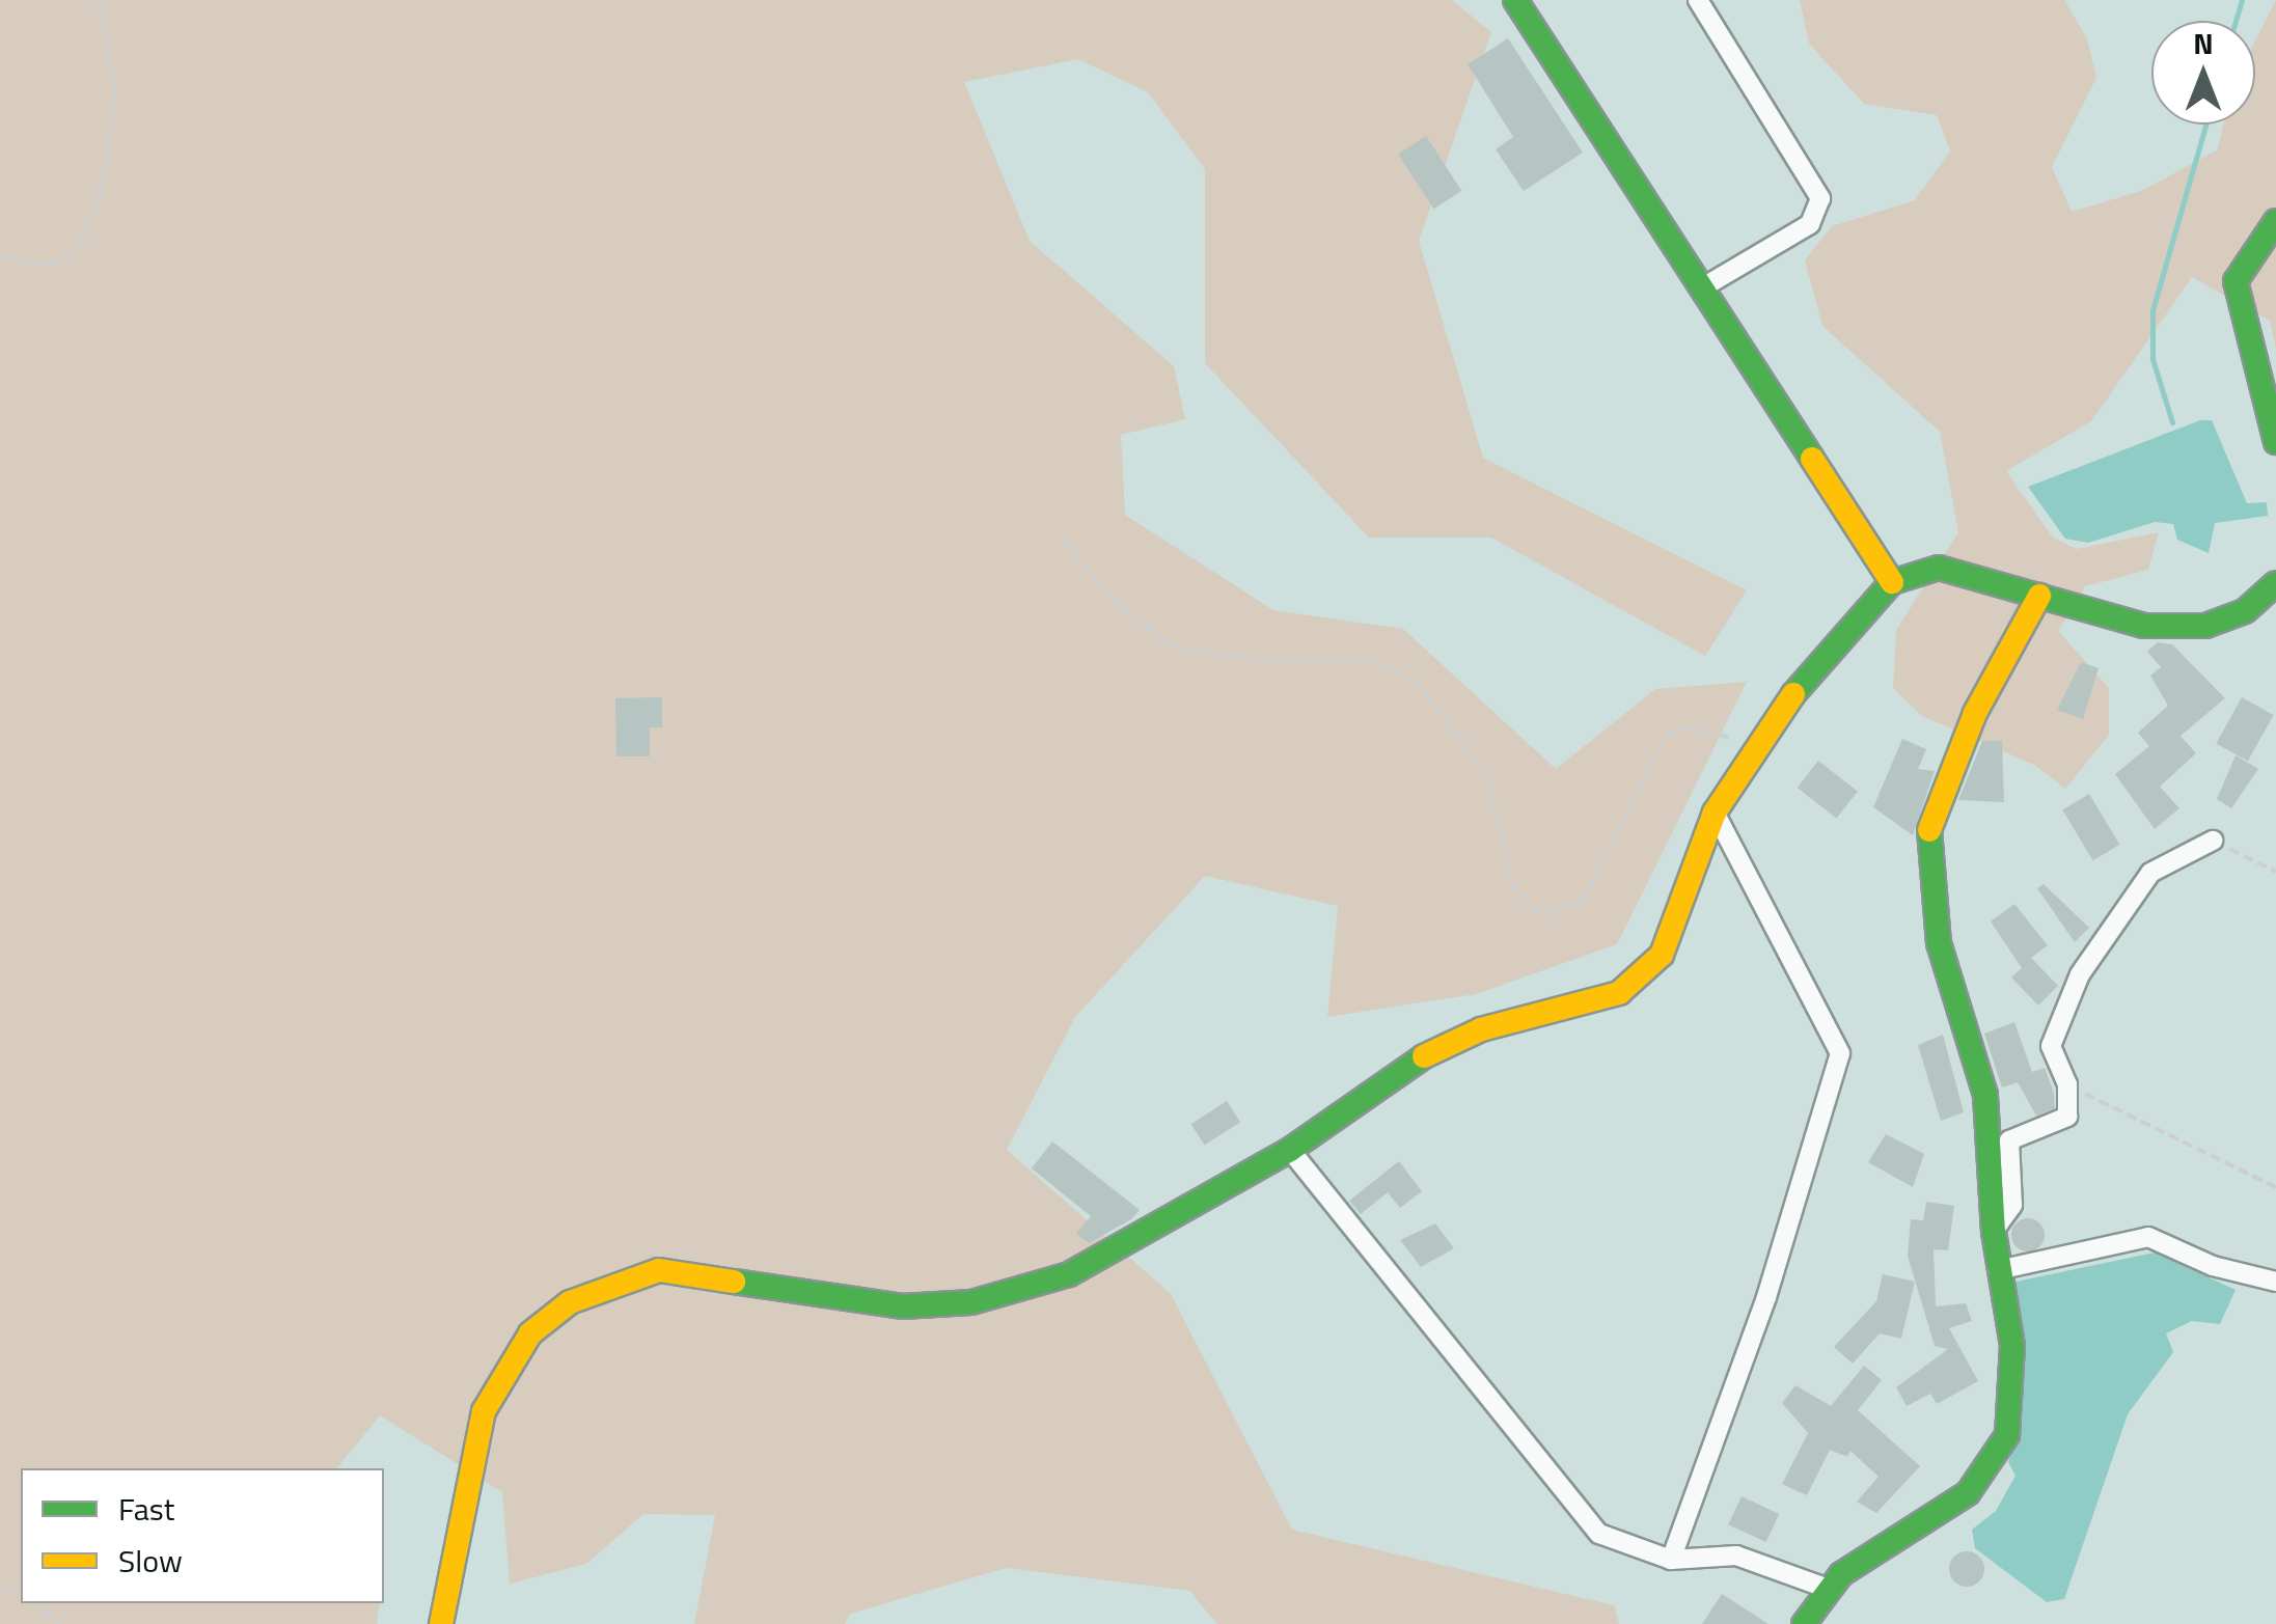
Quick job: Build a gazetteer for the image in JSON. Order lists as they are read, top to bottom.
{
  "legend": ["Fast", "Slow"],
  "north": "top"
}
